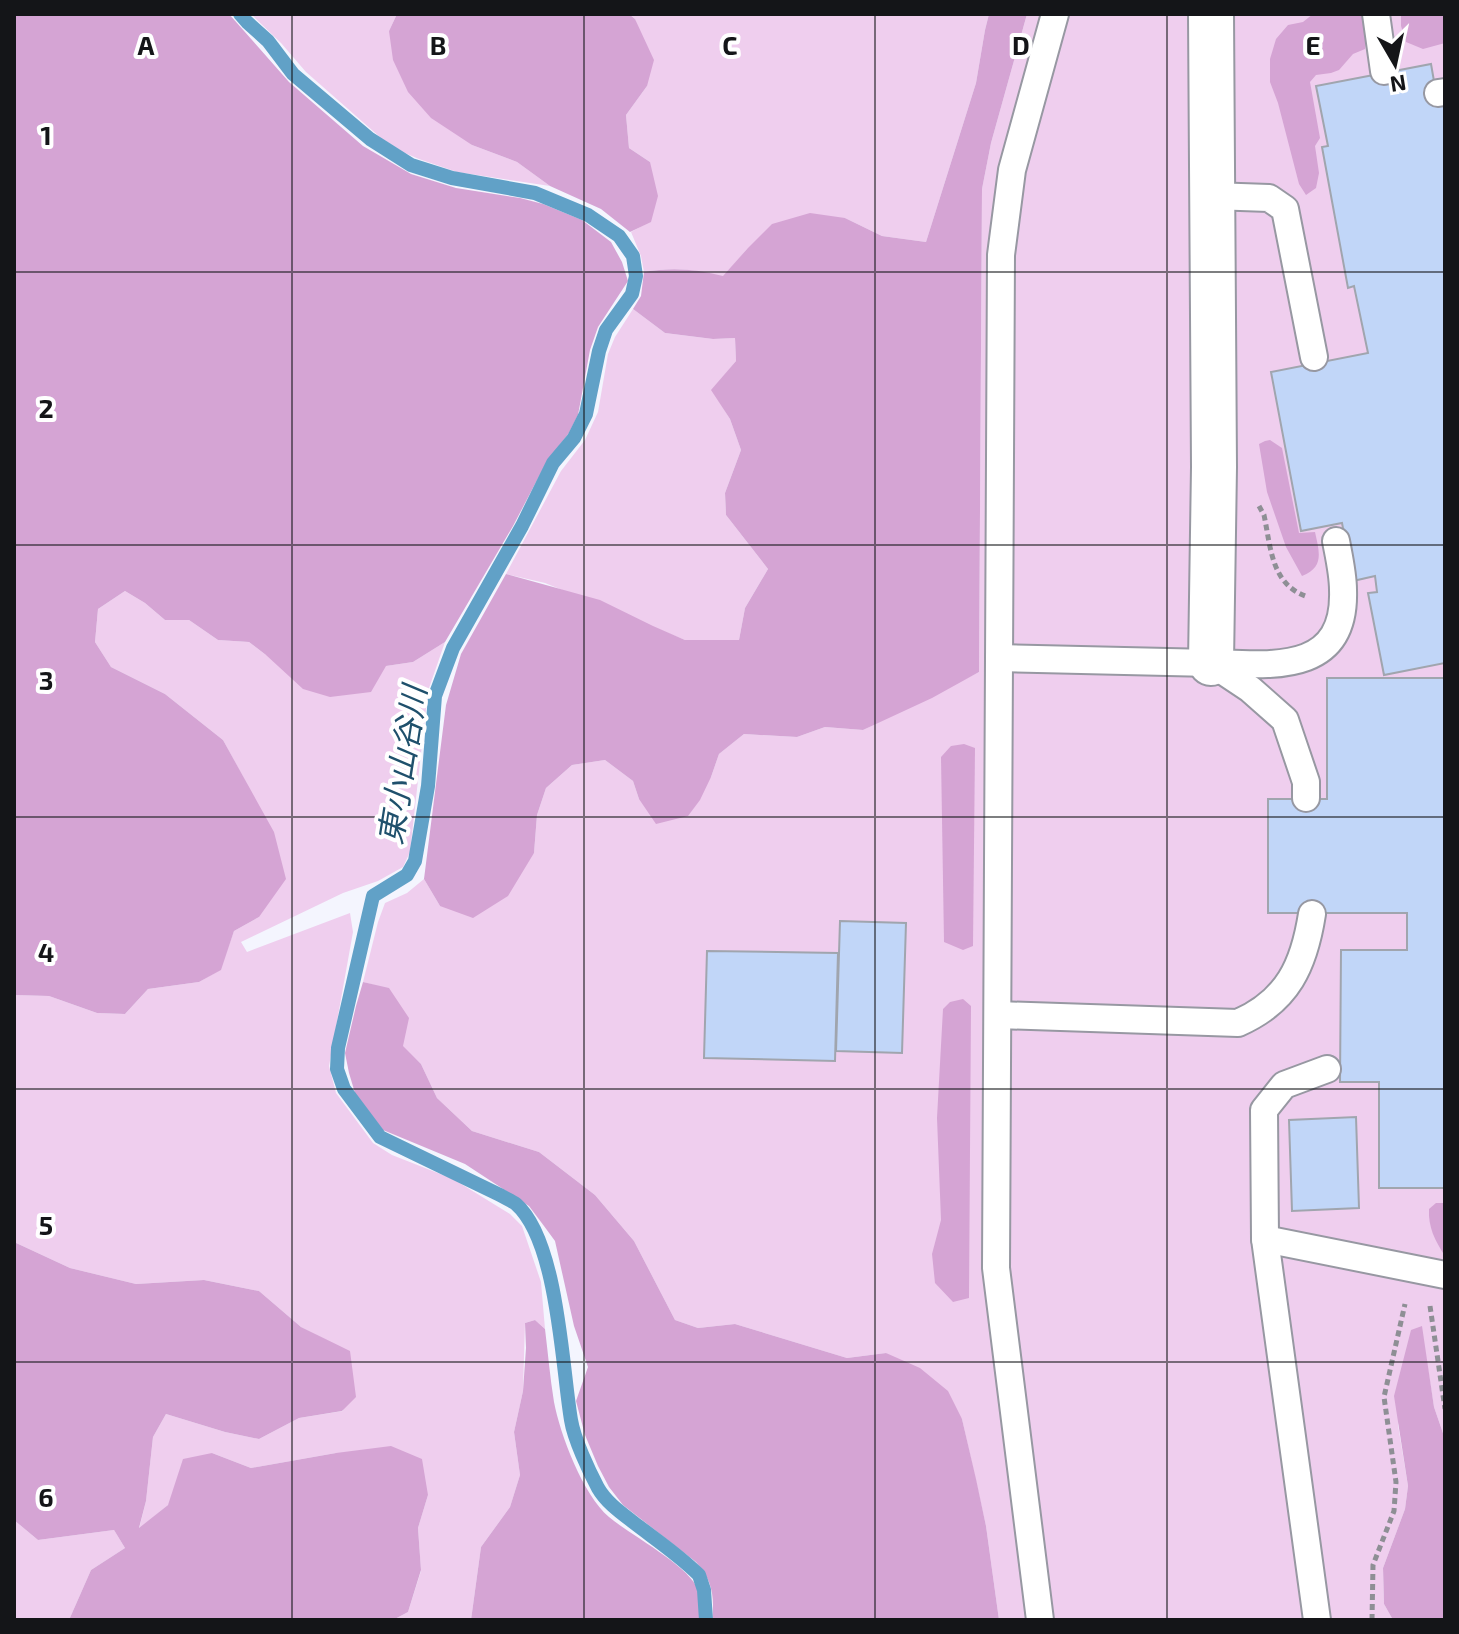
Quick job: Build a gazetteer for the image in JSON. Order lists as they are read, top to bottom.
{
  "water": ["東小山谷川"],
  "north": "bottom",
  "grid": {
    "columns": [
      "A",
      "B",
      "C",
      "D",
      "E"
    ],
    "rows": [
      "1",
      "2",
      "3",
      "4",
      "5",
      "6"
    ]
  }
}
